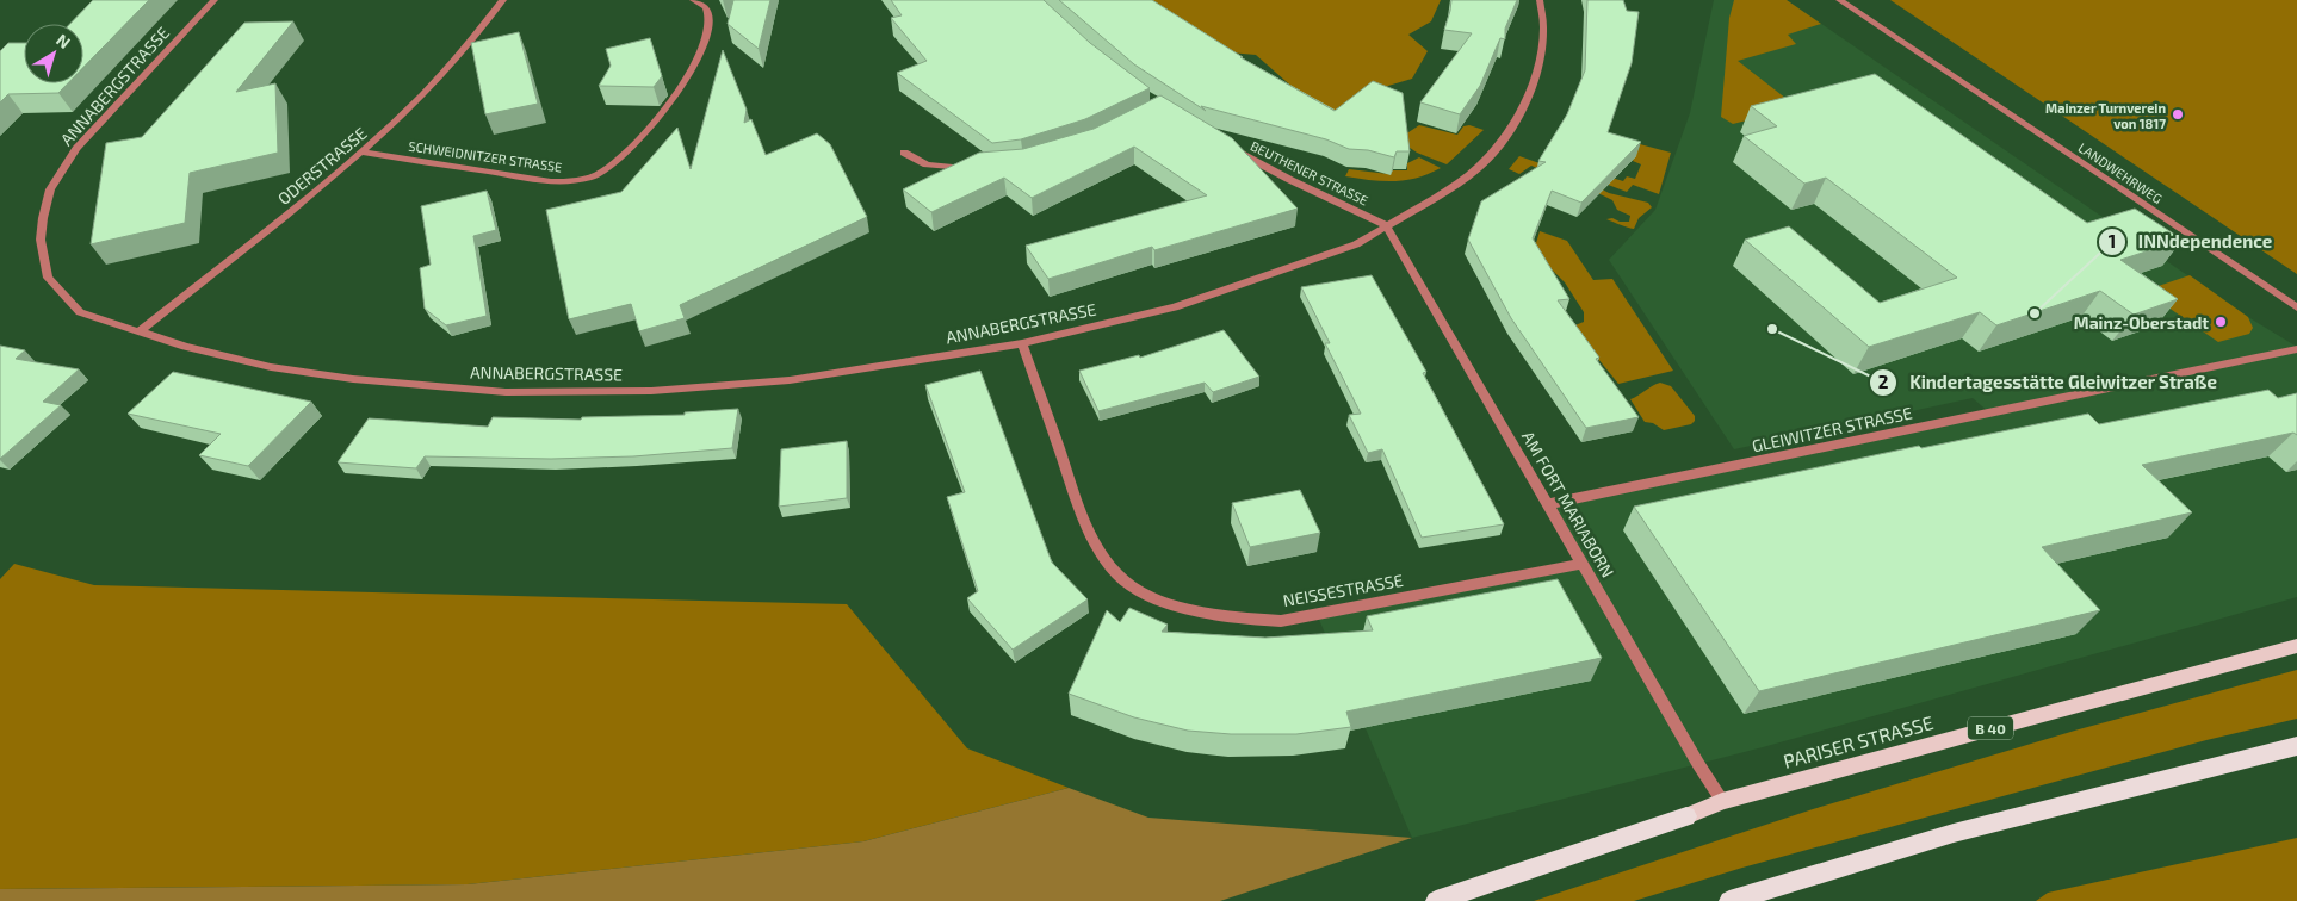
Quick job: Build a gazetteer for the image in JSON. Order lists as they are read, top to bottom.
{
  "streets": {
    "highway": ["B 40", "PARISER STRASSE"],
    "street": [
      "ANNABERGSTRASSE",
      "SCHWEIDNITZER STRASSE",
      "ODERSTRASSE",
      "BEUTHENER STRASSE",
      "LANDWEHRWEG",
      "GLEIWITZER STRASSE",
      "AM FORT MARIABORN",
      "NEISSESTRASSE"
    ]
  },
  "crossings": [
    ["ANNABERGSTRASSE", "ODERSTRASSE"],
    ["ANNABERGSTRASSE", "BEUTHENER STRASSE"],
    ["ANNABERGSTRASSE", "AM FORT MARIABORN"],
    ["ANNABERGSTRASSE", "NEISSESTRASSE"],
    ["SCHWEIDNITZER STRASSE", "ODERSTRASSE"],
    ["BEUTHENER STRASSE", "AM FORT MARIABORN"],
    ["GLEIWITZER STRASSE", "AM FORT MARIABORN"],
    ["AM FORT MARIABORN", "NEISSESTRASSE"],
    ["AM FORT MARIABORN", "PARISER STRASSE"]
  ],
  "places": [
    "Mainzer Turnverein von 1817",
    "INNdependence",
    "Mainz-Oberstadt",
    "Kindertagesstätte Gleiwitzer Straße"
  ],
  "north": "top right"
}
